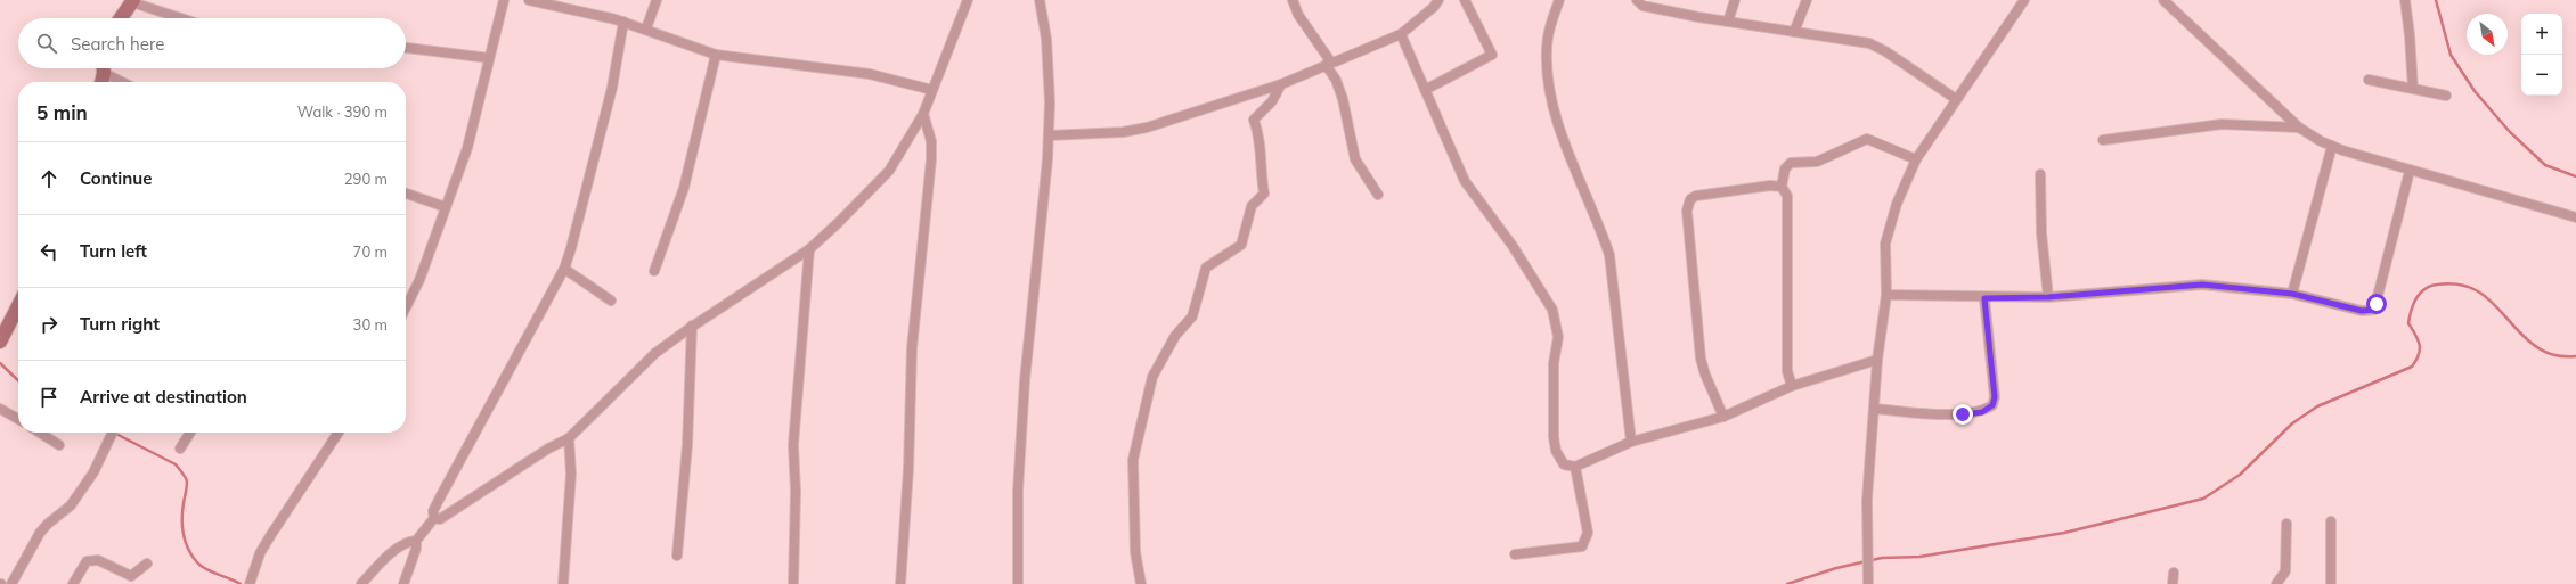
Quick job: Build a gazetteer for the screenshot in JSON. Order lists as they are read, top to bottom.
{
  "north": "bottom right",
  "page": {
    "map_buttons": ["+", "−"],
    "search": "Search here",
    "heading": ["5 min", "Walk · 390 m"],
    "list": [
      ["Continue", "290 m"],
      ["Turn left", "70 m"],
      ["Turn right", "30 m"],
      "Arrive at destination"
    ]
  }
}
